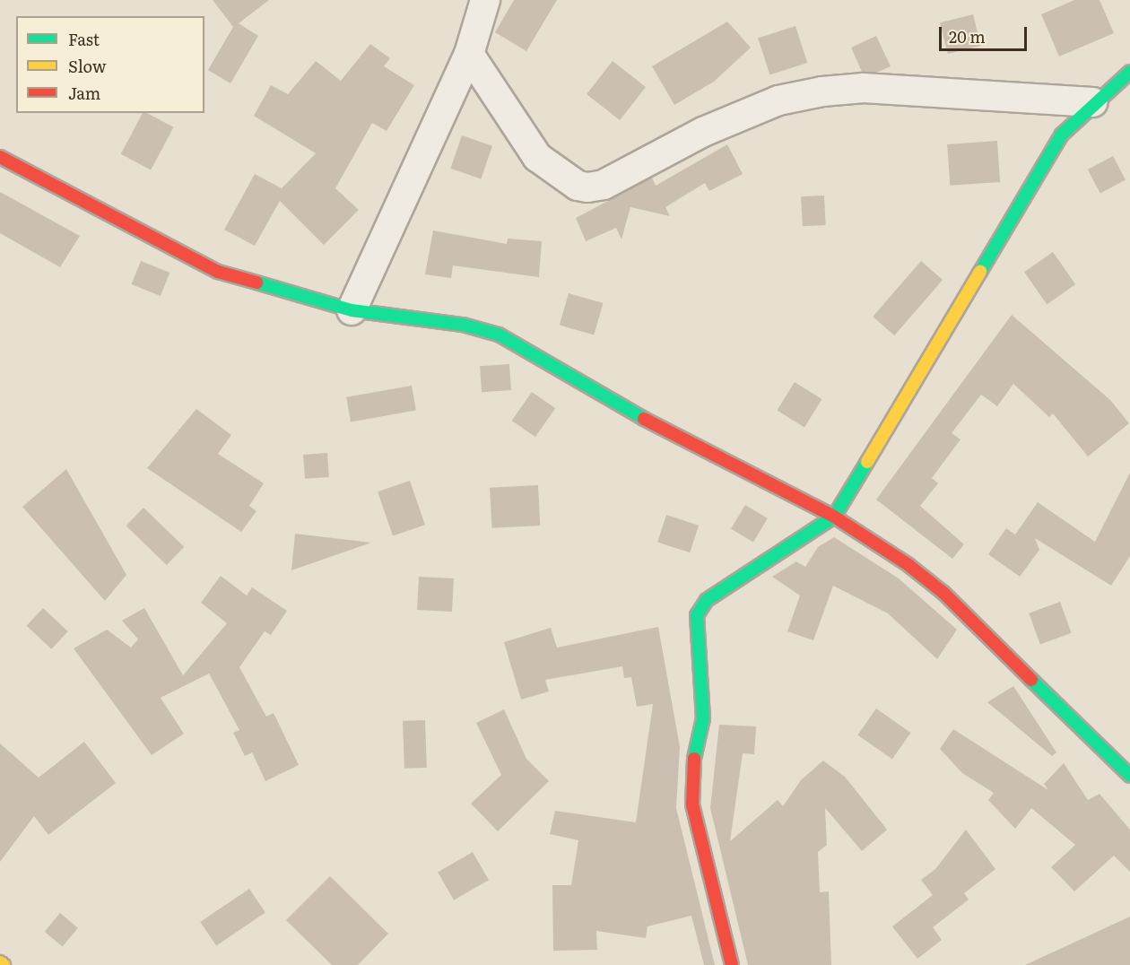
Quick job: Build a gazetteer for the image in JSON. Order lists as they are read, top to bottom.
{
  "legend": ["Fast", "Slow", "Jam"],
  "scale_bar": "20 m"
}
